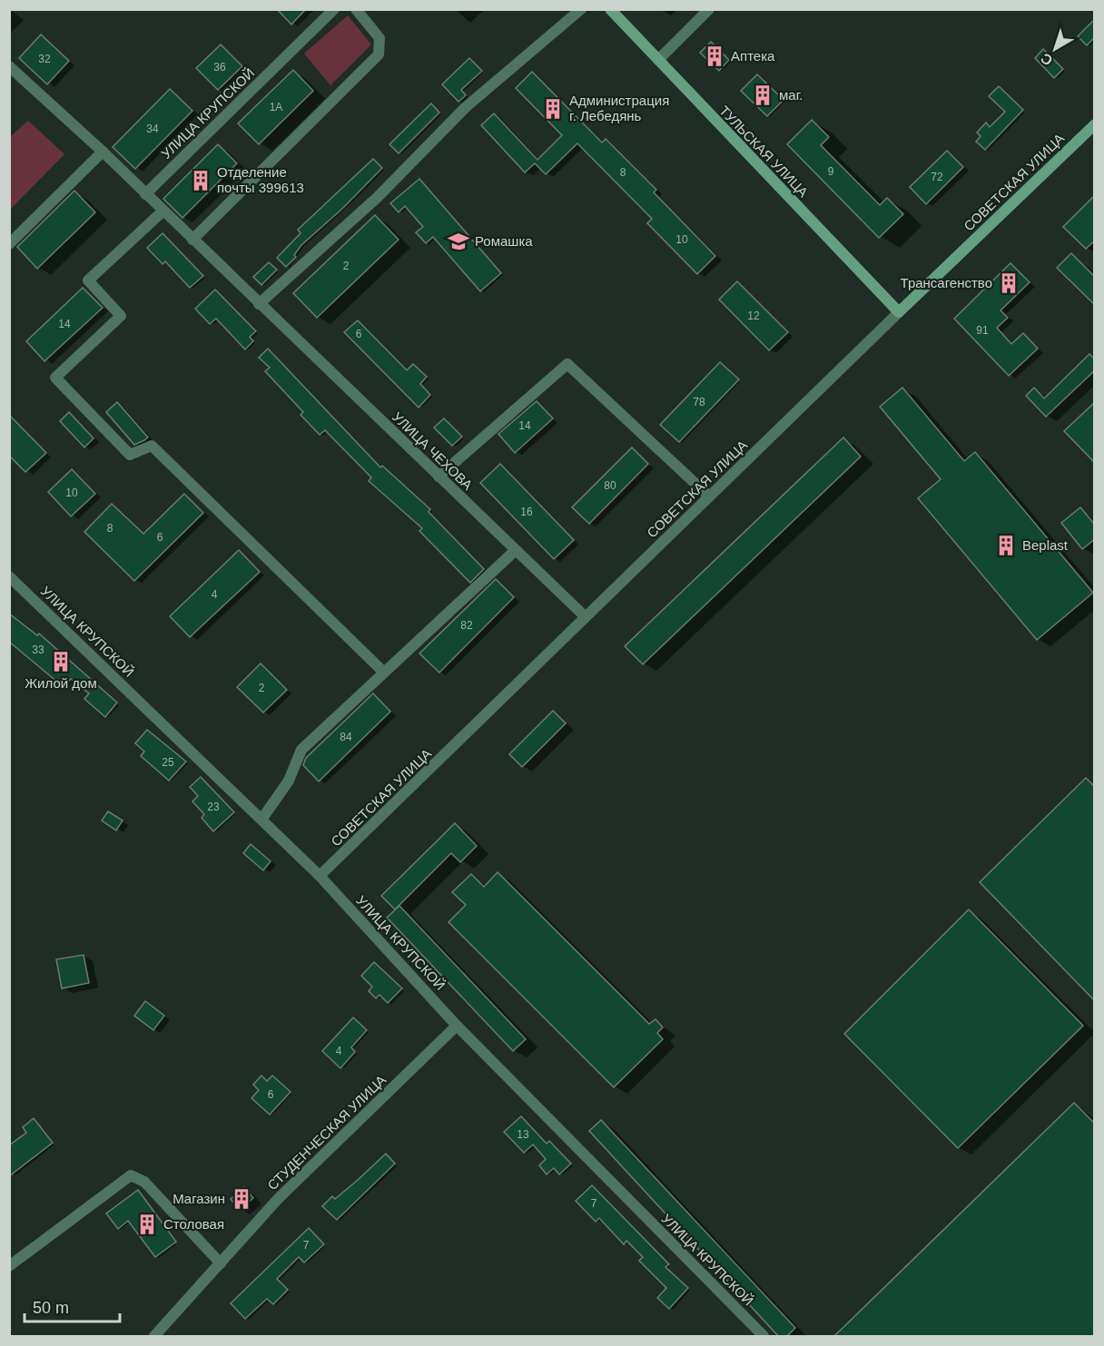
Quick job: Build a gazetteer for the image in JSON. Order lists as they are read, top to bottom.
{
  "streets": {
    "main road": ["ТУЛЬСКАЯ УЛИЦА", "СОВЕТСКАЯ УЛИЦА"],
    "street": ["УЛИЦА КРУПСКОЙ", "УЛИЦА ЧЕХОВА", "СТУДЕНЧЕСКАЯ УЛИЦА"]
  },
  "crossings": [
    ["УЛИЦА КРУПСКОЙ", "СОВЕТСКАЯ УЛИЦА"],
    ["УЛИЦА КРУПСКОЙ", "УЛИЦА ЧЕХОВА"],
    ["УЛИЦА КРУПСКОЙ", "СТУДЕНЧЕСКАЯ УЛИЦА"],
    ["ТУЛЬСКАЯ УЛИЦА", "СОВЕТСКАЯ УЛИЦА"],
    ["СОВЕТСКАЯ УЛИЦА", "УЛИЦА ЧЕХОВА"]
  ],
  "places": {
    "building": [
      "Аптека",
      "маг.",
      "Администрация г. Лебедянь",
      "Отделение почты 399613",
      "Трансагенство",
      "Beplast",
      "Жилой дом",
      "Магазин",
      "Столовая"
    ],
    "school or university": ["Ромашка"]
  },
  "house_numbers": [
    "32",
    "36",
    "1А",
    "34",
    "9",
    "8",
    "72",
    "10",
    "2",
    "12",
    "14",
    "91",
    "6",
    "78",
    "14",
    "80",
    "10",
    "16",
    "8",
    "6",
    "4",
    "82",
    "33",
    "2",
    "84",
    "25",
    "23",
    "4",
    "6",
    "13",
    "7",
    "7"
  ],
  "scale_bar": "50 m",
  "north": "bottom left"
}
